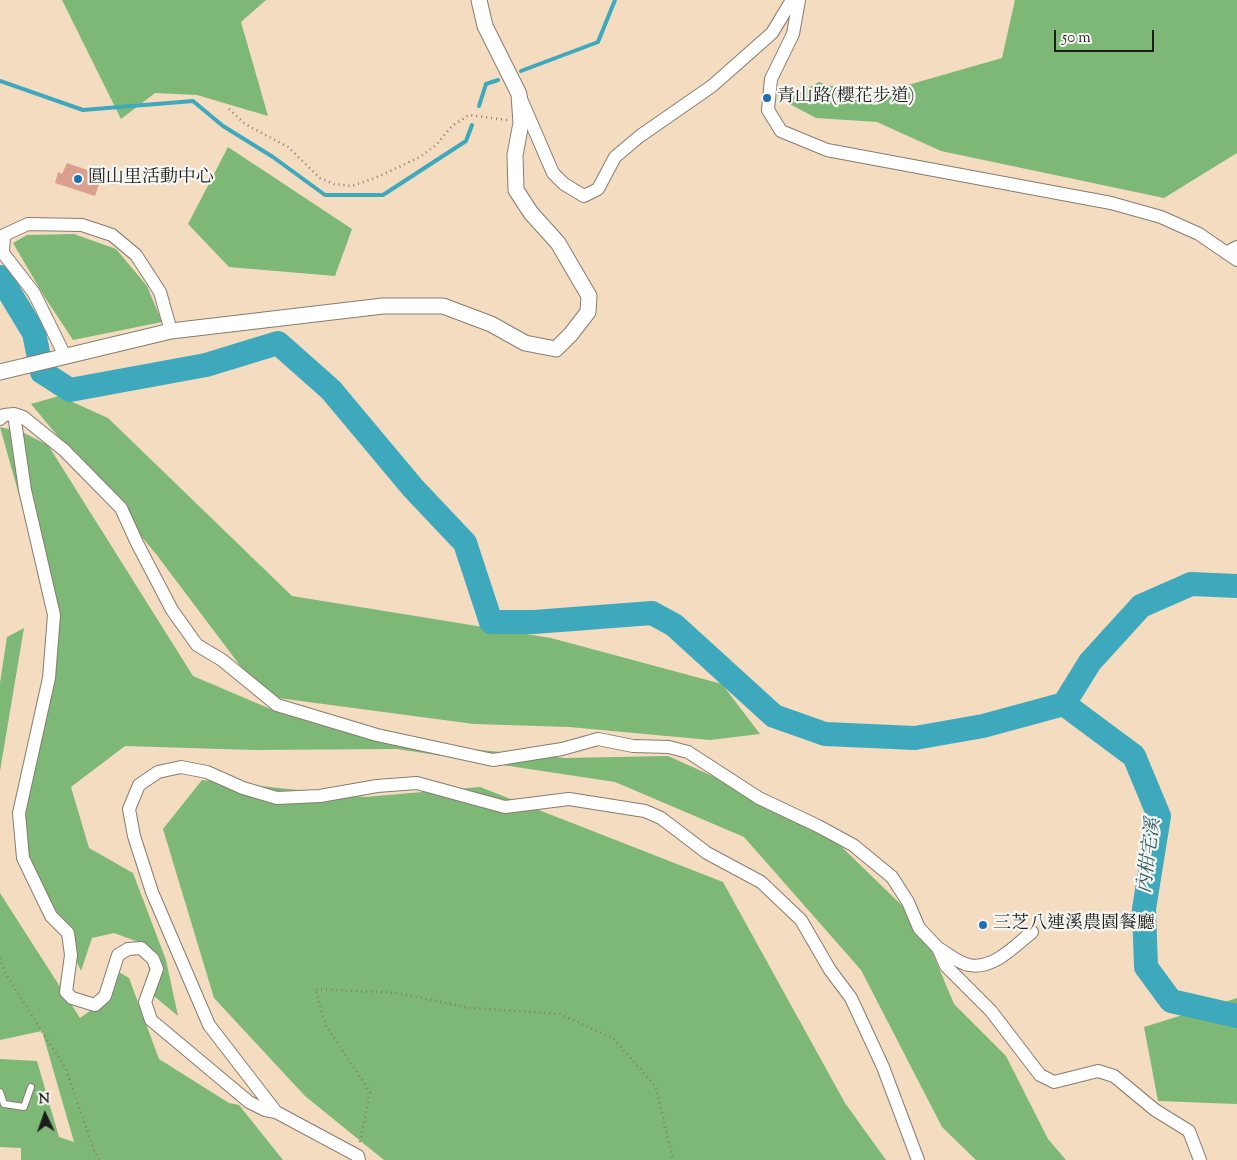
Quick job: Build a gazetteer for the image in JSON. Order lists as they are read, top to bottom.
{
  "water": ["內柑宅溪"],
  "places": ["青山路(櫻花步道)", "圓山里活動中心", "三芝八連溪農園餐廳"],
  "scale_bar": "50 m",
  "north": "top"
}
